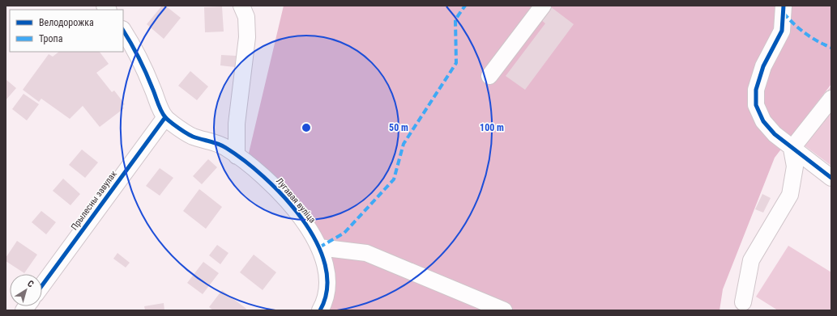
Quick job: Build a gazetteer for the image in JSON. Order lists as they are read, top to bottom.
{
  "streets": {
    "street": ["Прылесны завулак", "Лугавая вуліца"]
  },
  "crossings": [
    ["Прылесны завулак", "Лугавая вуліца"]
  ],
  "legend": ["Велодорожка", "Тропа"],
  "north": "top right",
  "rings": ["50 m", "100 m"]
}
